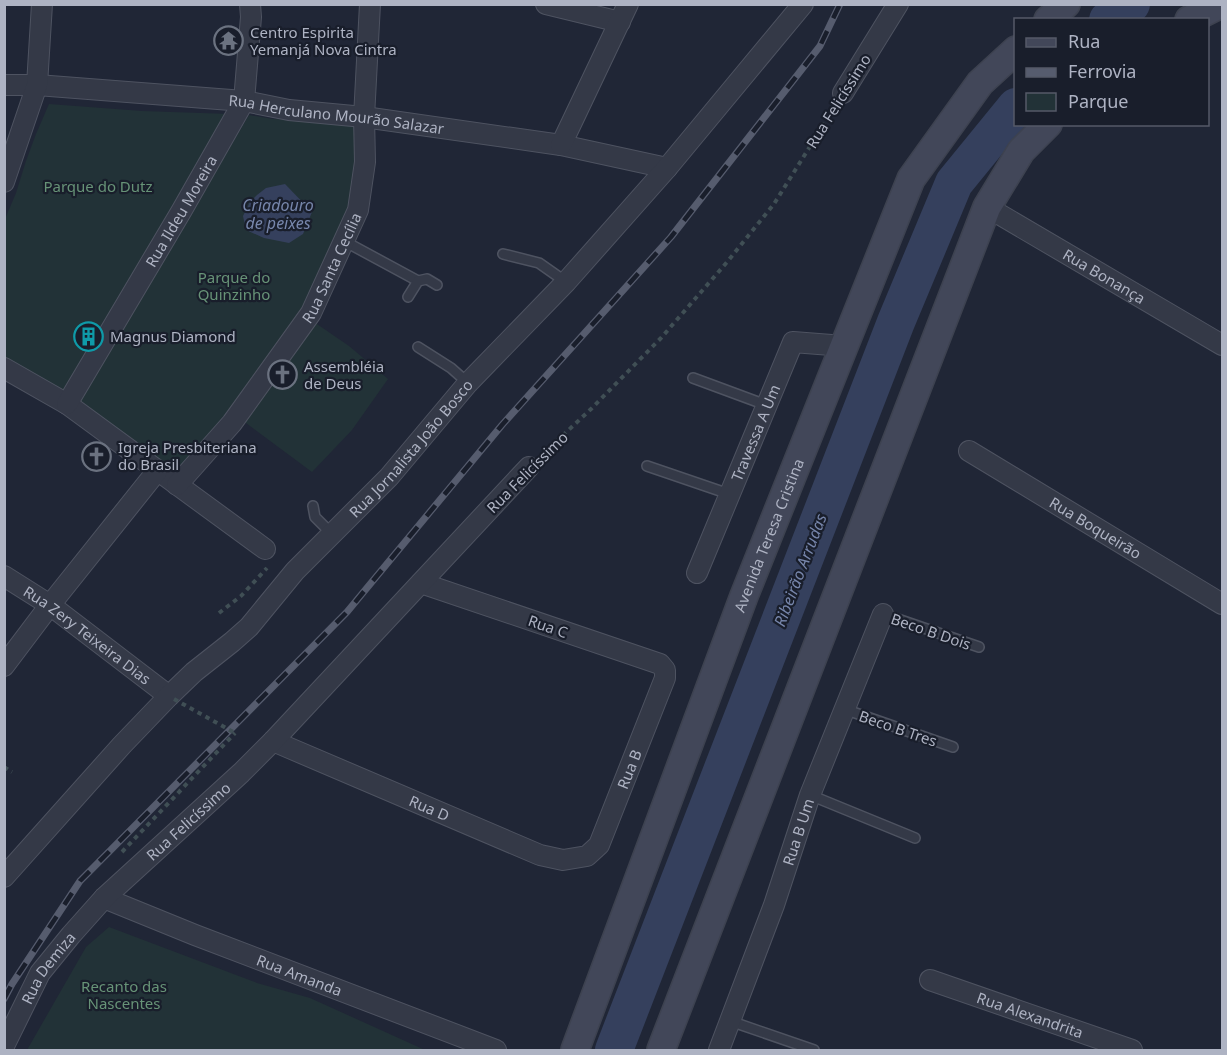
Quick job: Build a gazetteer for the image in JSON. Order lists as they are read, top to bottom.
{
  "streets": {
    "main road": ["Avenida Teresa Cristina"],
    "street": [
      "Rua Felicíssimo",
      "Rua Herculano Mourão Salazar",
      "Rua Ildeu Moreira",
      "Rua Santa Cecília",
      "Rua Bonança",
      "Travessa A Um",
      "Rua Jornalista João Bosco",
      "Rua Boqueirão",
      "Rua C",
      "Rua Zery Teixeira Dias",
      "Rua B",
      "Rua D",
      "Rua B Um",
      "Rua Demiza",
      "Rua Amanda",
      "Rua Alexandrita"
    ],
    "lane": ["Beco B Dois", "Beco B Tres"]
  },
  "crossings": [
    ["Rua Felicíssimo", "Rua C"],
    ["Rua Felicíssimo", "Rua D"],
    ["Rua Felicíssimo", "Rua Demiza"],
    ["Rua Felicíssimo", "Rua Amanda"],
    ["Rua Herculano Mourão Salazar", "Rua Ildeu Moreira"],
    ["Rua Herculano Mourão Salazar", "Rua Santa Cecília"],
    ["Rua Herculano Mourão Salazar", "Rua Jornalista João Bosco"],
    ["Travessa A Um", "Avenida Teresa Cristina"],
    ["Rua Jornalista João Bosco", "Rua Zery Teixeira Dias"],
    ["Rua C", "Rua B"],
    ["Beco B Dois", "Rua B Um"],
    ["Beco B Tres", "Rua B Um"],
    ["Rua B", "Rua D"],
    ["Rua Demiza", "Rua Amanda"]
  ],
  "water": ["Criadouro de peixes", "Ribeirão Arrudas"],
  "parks": ["Parque do Dutz", "Parque do Quinzinho", "Recanto das Nascentes"],
  "places": {
    "temple": ["Centro Espirita Yemanjá Nova Cintra"],
    "building": ["Magnus Diamond"],
    "church": ["Assembléia de Deus", "Igreja Presbiteriana do Brasil"]
  },
  "legend": ["Rua", "Ferrovia", "Parque"]
}
